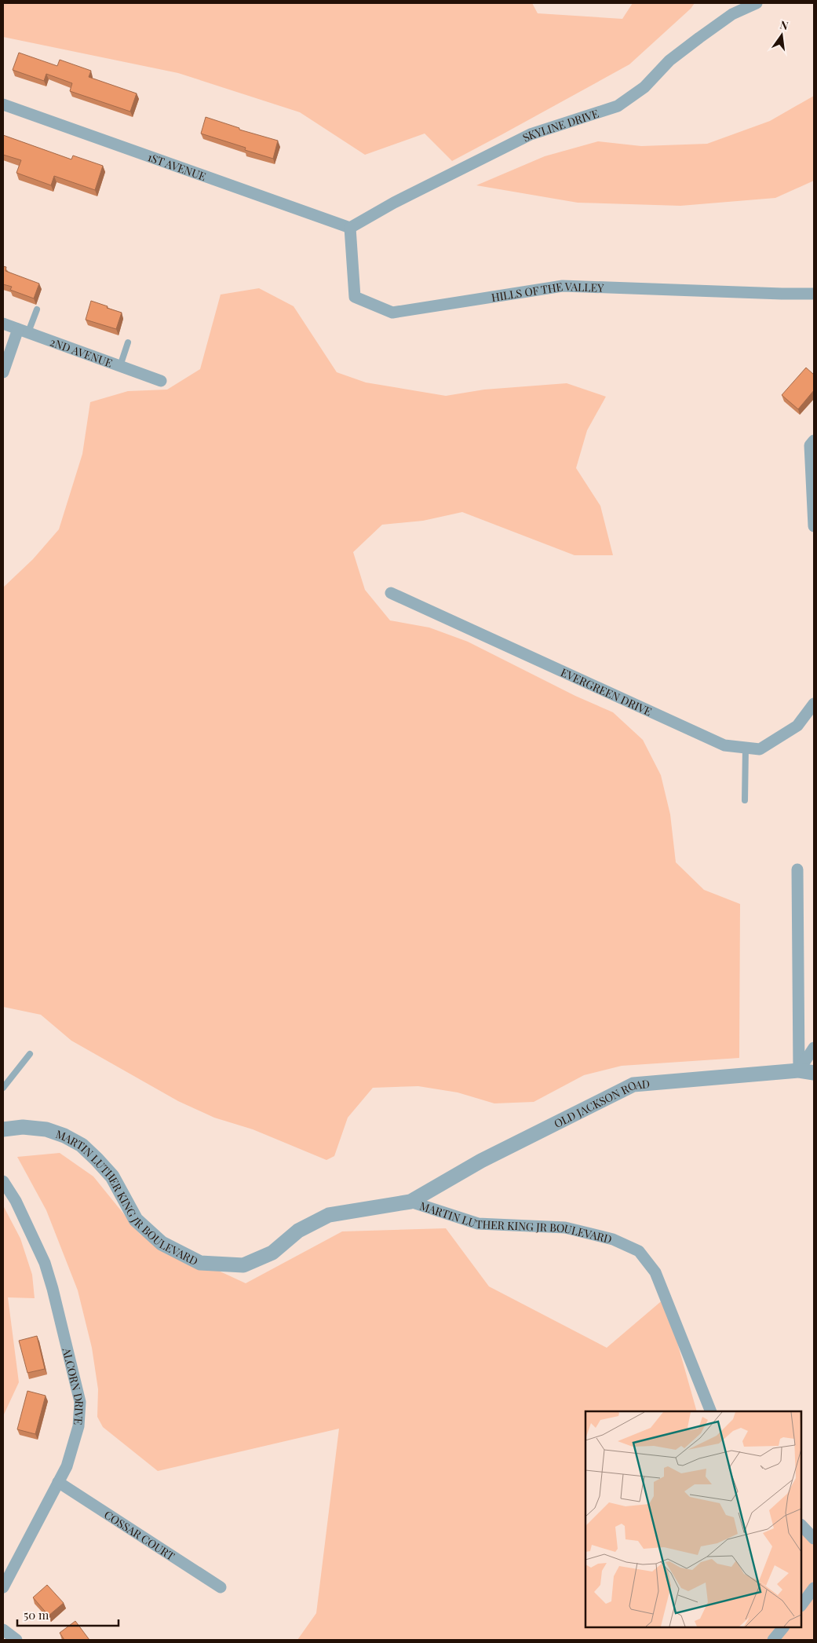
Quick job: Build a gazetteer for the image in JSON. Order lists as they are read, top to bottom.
{
  "streets": {
    "street": [
      "SKYLINE DRIVE",
      "1ST AVENUE",
      "HILLS OF THE VALLEY",
      "2ND AVENUE",
      "EVERGREEN DRIVE",
      "OLD JACKSON ROAD",
      "MARTIN LUTHER KING JR BOULEVARD",
      "ALCORN DRIVE",
      "COSSAR COURT"
    ]
  },
  "crossings": [
    ["SKYLINE DRIVE", "1ST AVENUE"],
    ["SKYLINE DRIVE", "HILLS OF THE VALLEY"],
    ["1ST AVENUE", "HILLS OF THE VALLEY"],
    ["OLD JACKSON ROAD", "MARTIN LUTHER KING JR BOULEVARD"],
    ["ALCORN DRIVE", "COSSAR COURT"]
  ],
  "scale_bar": "50 m",
  "north": "top"
}
